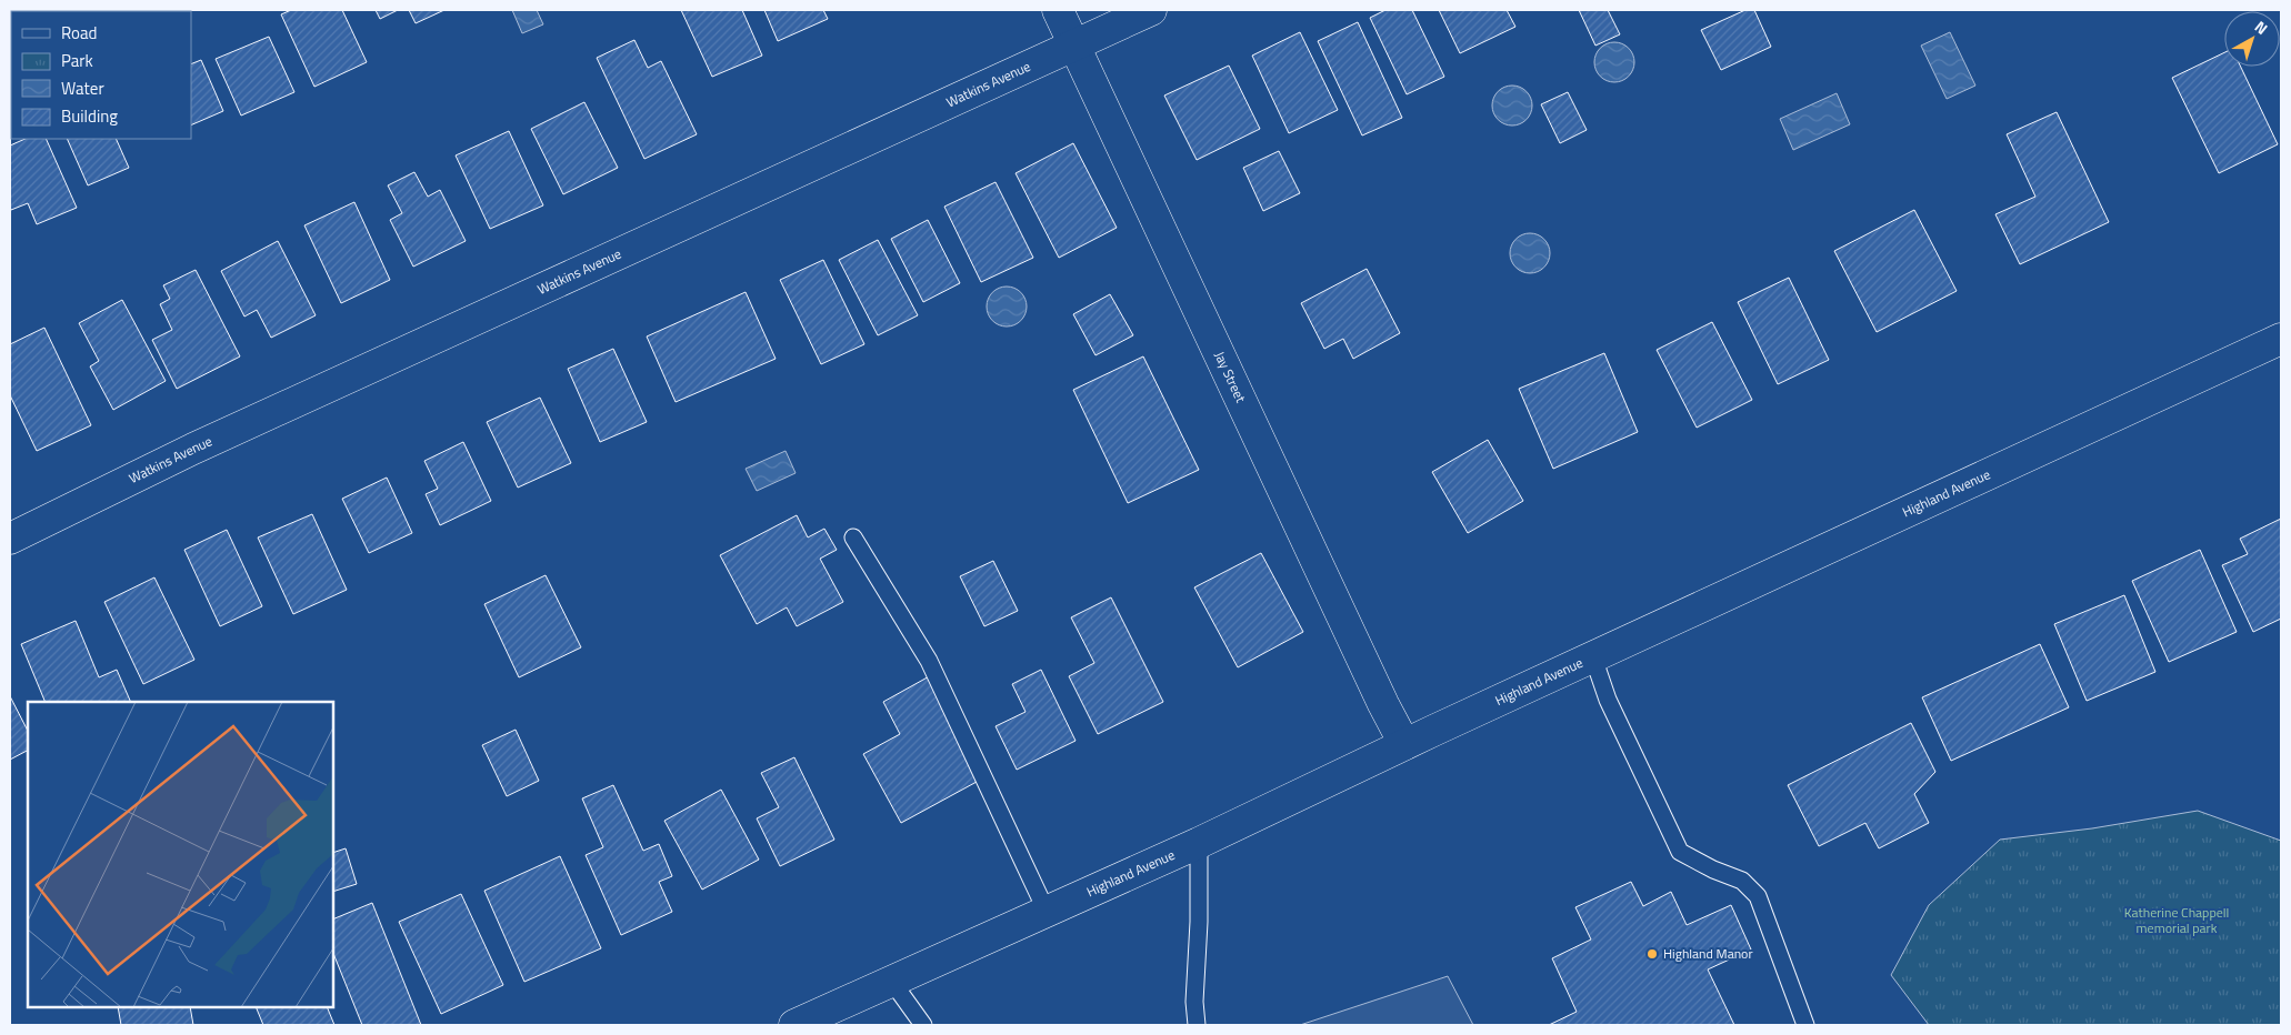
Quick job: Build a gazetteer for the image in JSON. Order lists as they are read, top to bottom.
{
  "streets": {
    "street": ["Watkins Avenue", "Jay Street", "Highland Avenue"]
  },
  "crossings": [
    ["Watkins Avenue", "Jay Street"],
    ["Jay Street", "Highland Avenue"]
  ],
  "parks": ["Katherine Chappell memorial park"],
  "places": ["Highland Manor"],
  "legend": [
    "Road",
    "Park",
    "Water",
    "Building"
  ],
  "north": "top right"
}
